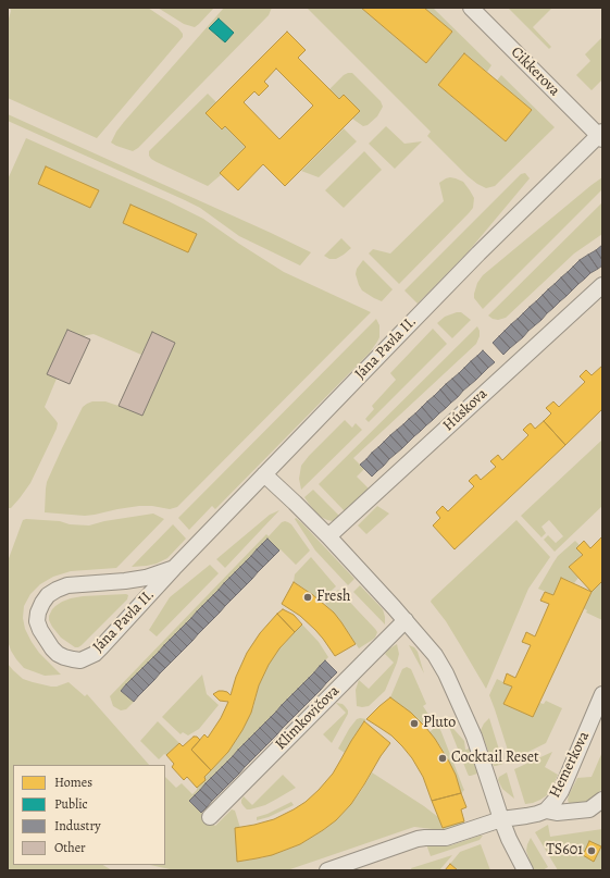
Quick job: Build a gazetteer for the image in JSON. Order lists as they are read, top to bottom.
{
  "streets": {
    "street": [
      "Cikkerova",
      "Jána Pavla II.",
      "Húskova",
      "Klimkovičova",
      "Hemerkova"
    ]
  },
  "crossings": [
    ["Cikkerova", "Jána Pavla II."]
  ],
  "places": [
    "Fresh",
    "Pluto",
    "Cocktail Reset",
    "TS601"
  ],
  "legend": [
    "Homes",
    "Public",
    "Industry",
    "Other"
  ]
}
